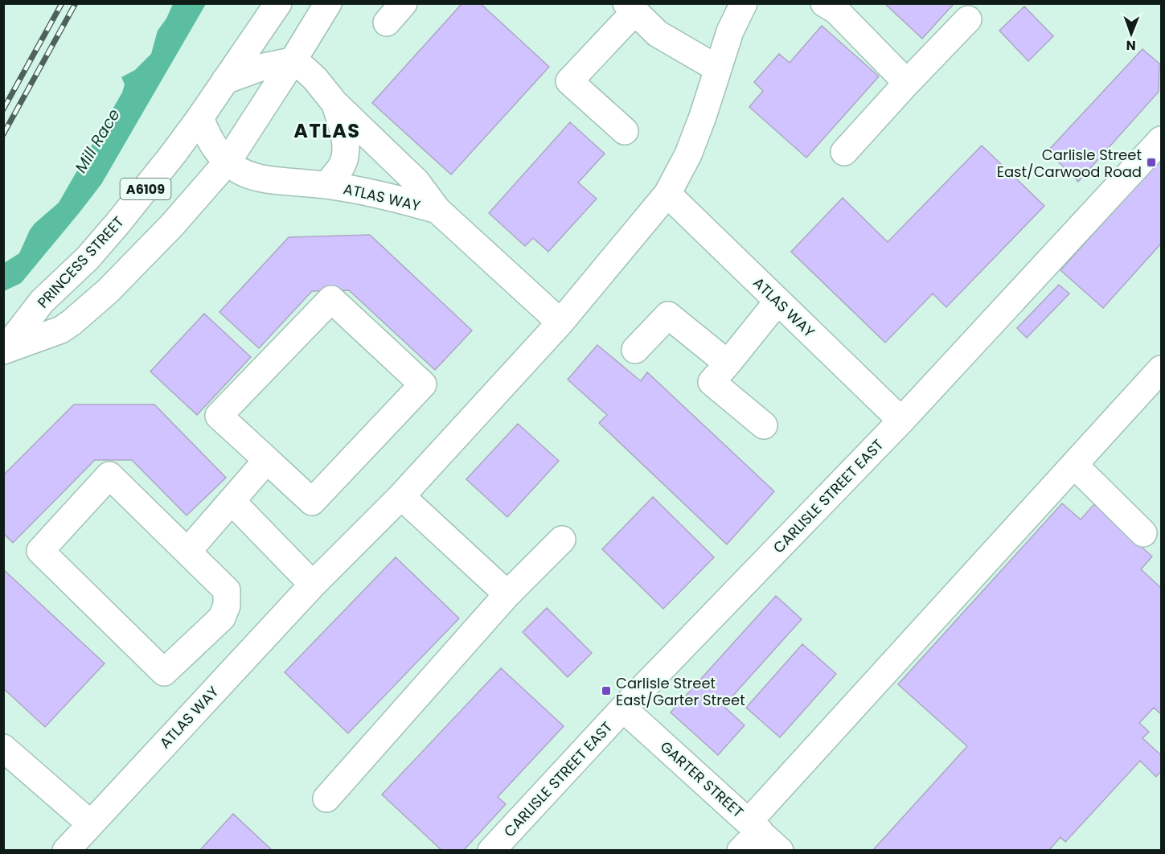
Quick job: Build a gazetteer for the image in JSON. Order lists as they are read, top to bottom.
{
  "streets": {
    "street": [
      "A6109",
      "ATLAS WAY",
      "PRINCESS STREET",
      "CARLISLE STREET EAST",
      "GARTER STREET"
    ]
  },
  "crossings": [
    ["A6109", "ATLAS WAY"],
    ["A6109", "PRINCESS STREET"],
    ["ATLAS WAY", "PRINCESS STREET"],
    ["ATLAS WAY", "CARLISLE STREET EAST"],
    ["CARLISLE STREET EAST", "GARTER STREET"]
  ],
  "districts": ["ATLAS"],
  "water": ["Mill Race"],
  "places": {
    "transit": ["Carlisle Street East/Carwood Road", "Carlisle Street East/Garter Street"]
  },
  "north": "bottom"
}
